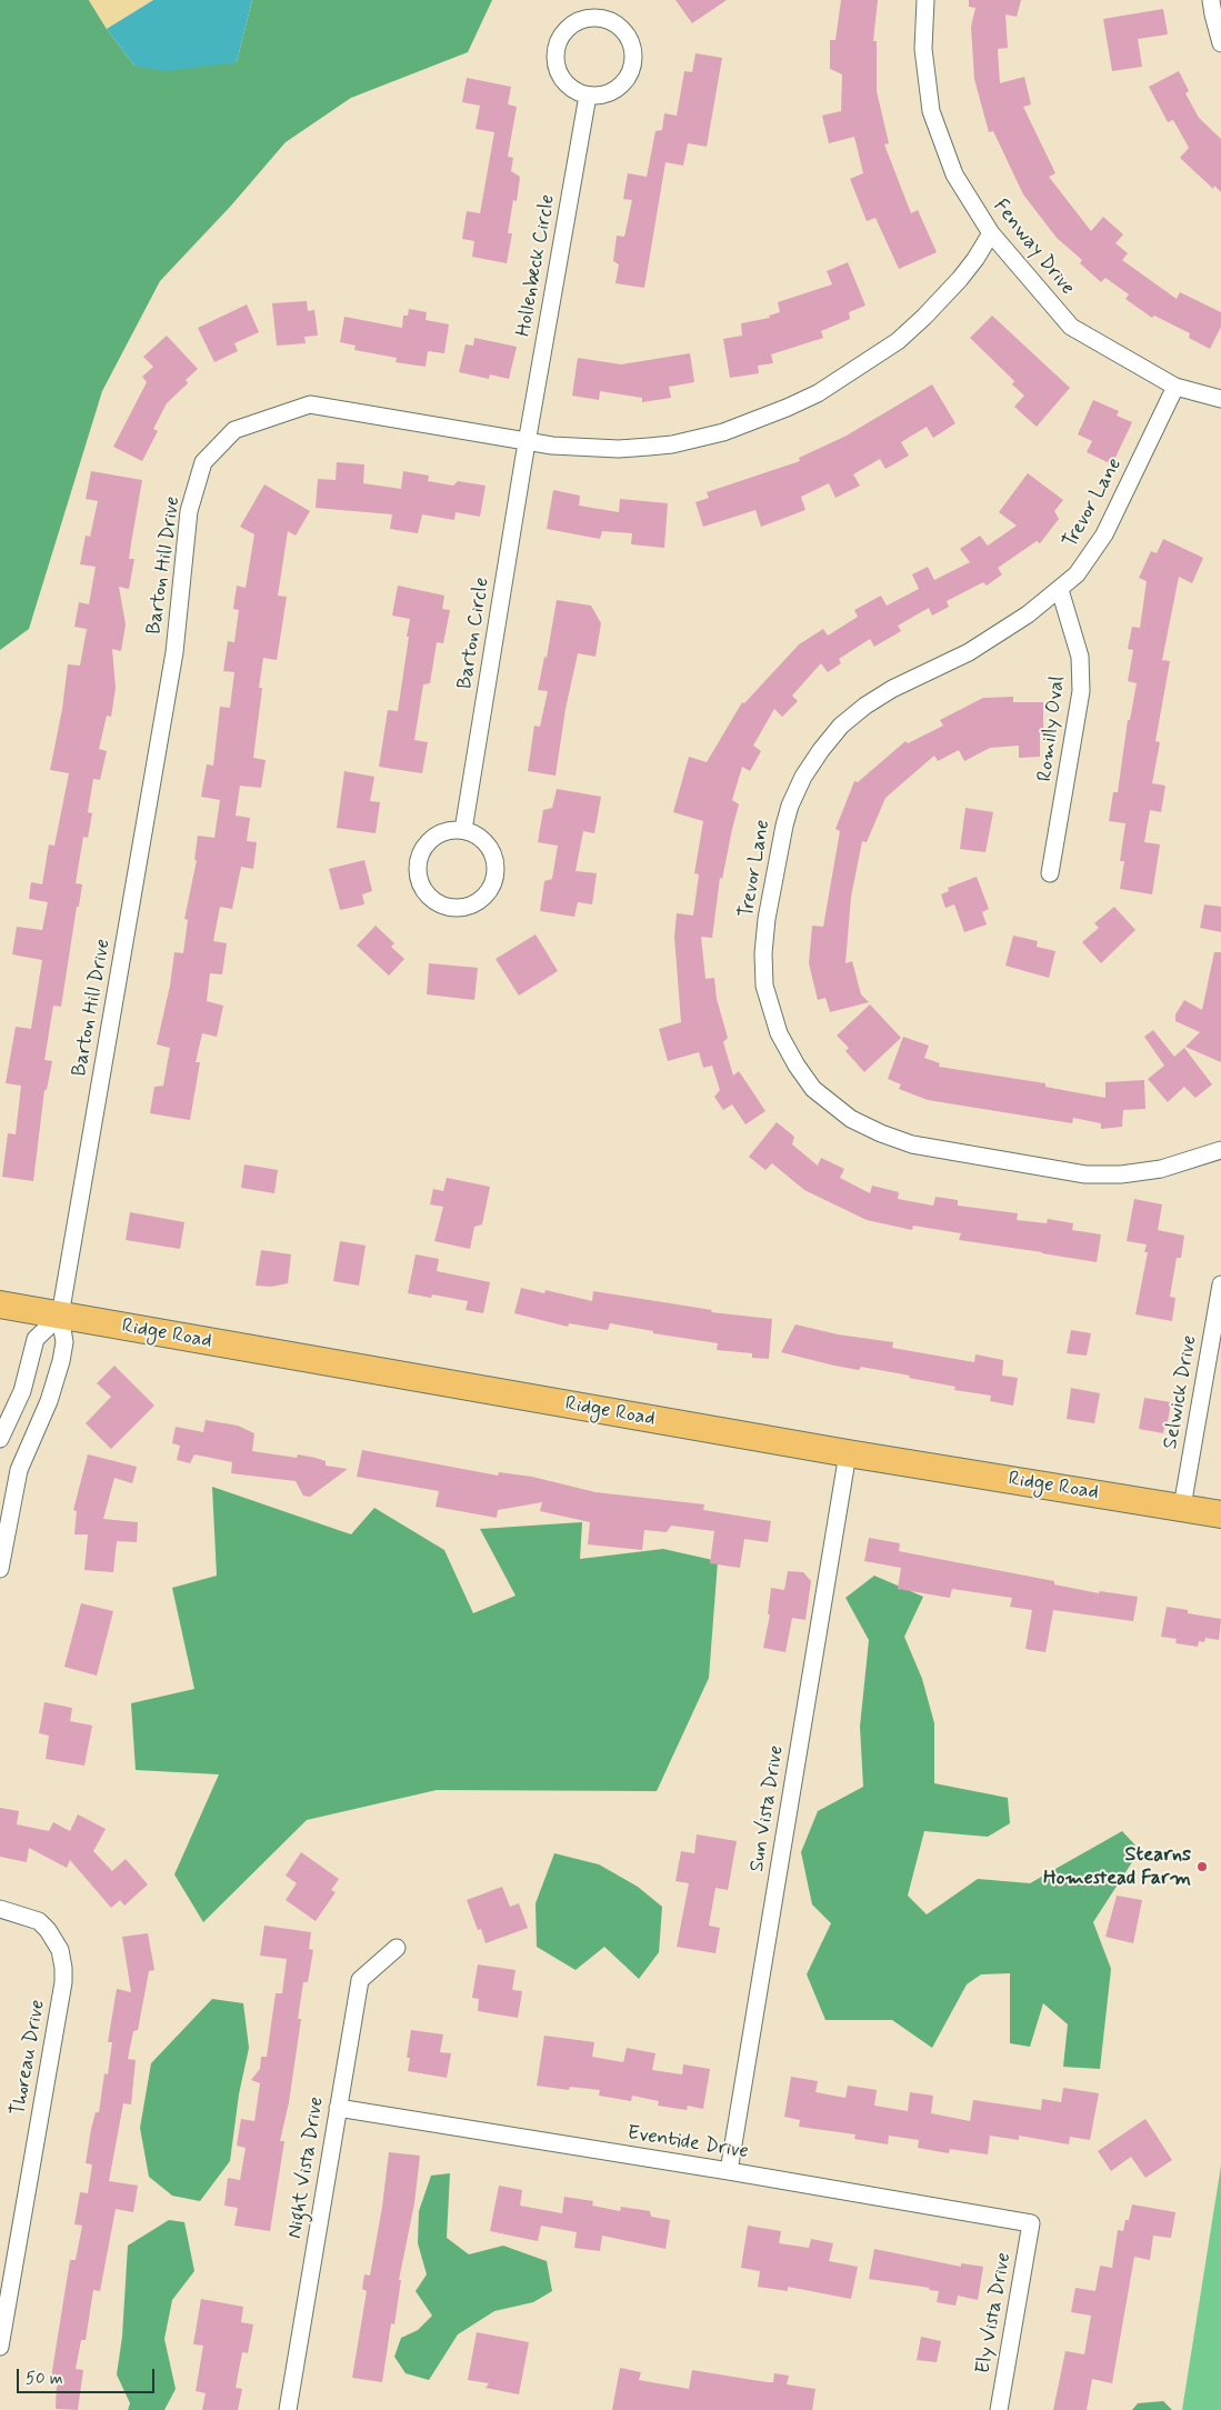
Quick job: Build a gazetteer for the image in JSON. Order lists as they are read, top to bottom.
{
  "streets": {
    "main road": ["Ridge Road"],
    "street": [
      "Fenway Drive",
      "Hollenbeck Circle",
      "Trevor Lane",
      "Barton Hill Drive",
      "Barton Circle",
      "Romilly Oval",
      "Selwick Drive",
      "Sun Vista Drive",
      "Thoreau Drive",
      "Eventide Drive",
      "Night Vista Drive",
      "Ely Vista Drive"
    ]
  },
  "crossings": [
    ["Fenway Drive", "Trevor Lane"],
    ["Fenway Drive", "Barton Hill Drive"],
    ["Hollenbeck Circle", "Barton Hill Drive"],
    ["Hollenbeck Circle", "Barton Circle"],
    ["Trevor Lane", "Romilly Oval"],
    ["Barton Hill Drive", "Barton Circle"],
    ["Barton Hill Drive", "Ridge Road"],
    ["Ridge Road", "Selwick Drive"],
    ["Ridge Road", "Sun Vista Drive"],
    ["Sun Vista Drive", "Eventide Drive"],
    ["Eventide Drive", "Night Vista Drive"],
    ["Eventide Drive", "Ely Vista Drive"]
  ],
  "places": ["Stearns Homestead Farm"],
  "scale_bar": "50 m"
}
